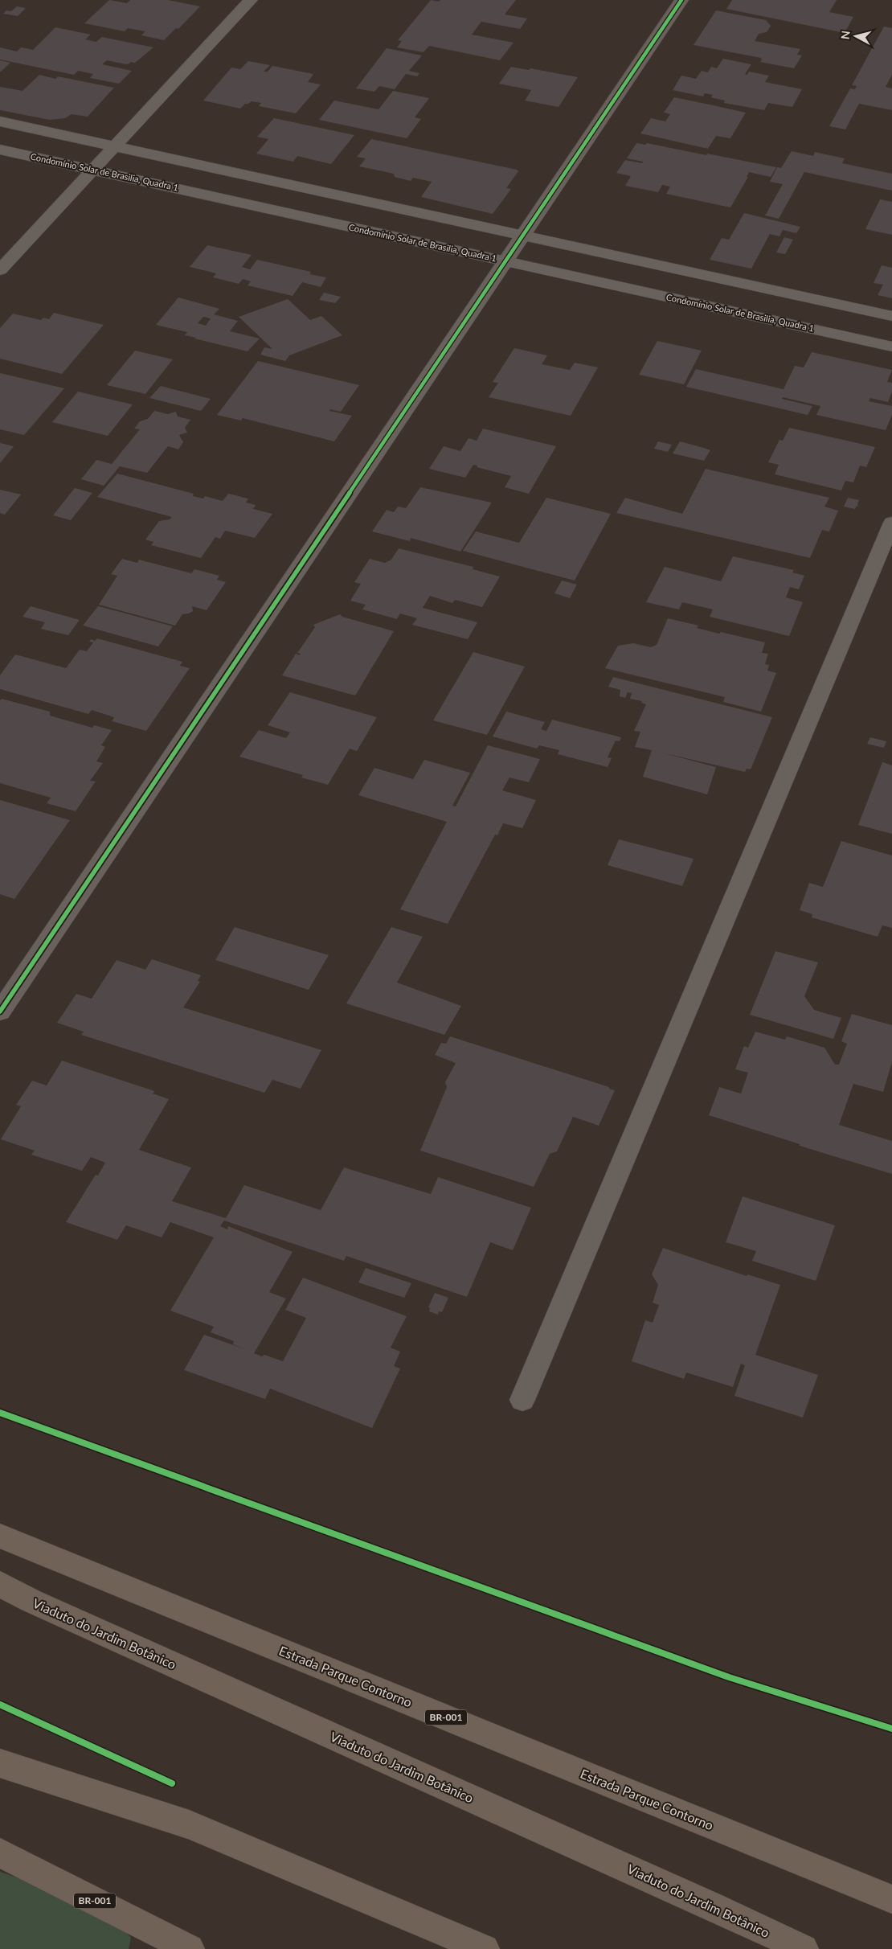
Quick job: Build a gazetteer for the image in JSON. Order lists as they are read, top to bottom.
{
  "streets": {
    "highway": ["Viaduto do Jardim Botânico", "Estrada Parque Contorno", "BR-001"],
    "street": ["Condomínio Solar de Brasilia, Quadra 1"]
  },
  "north": "left"
}
